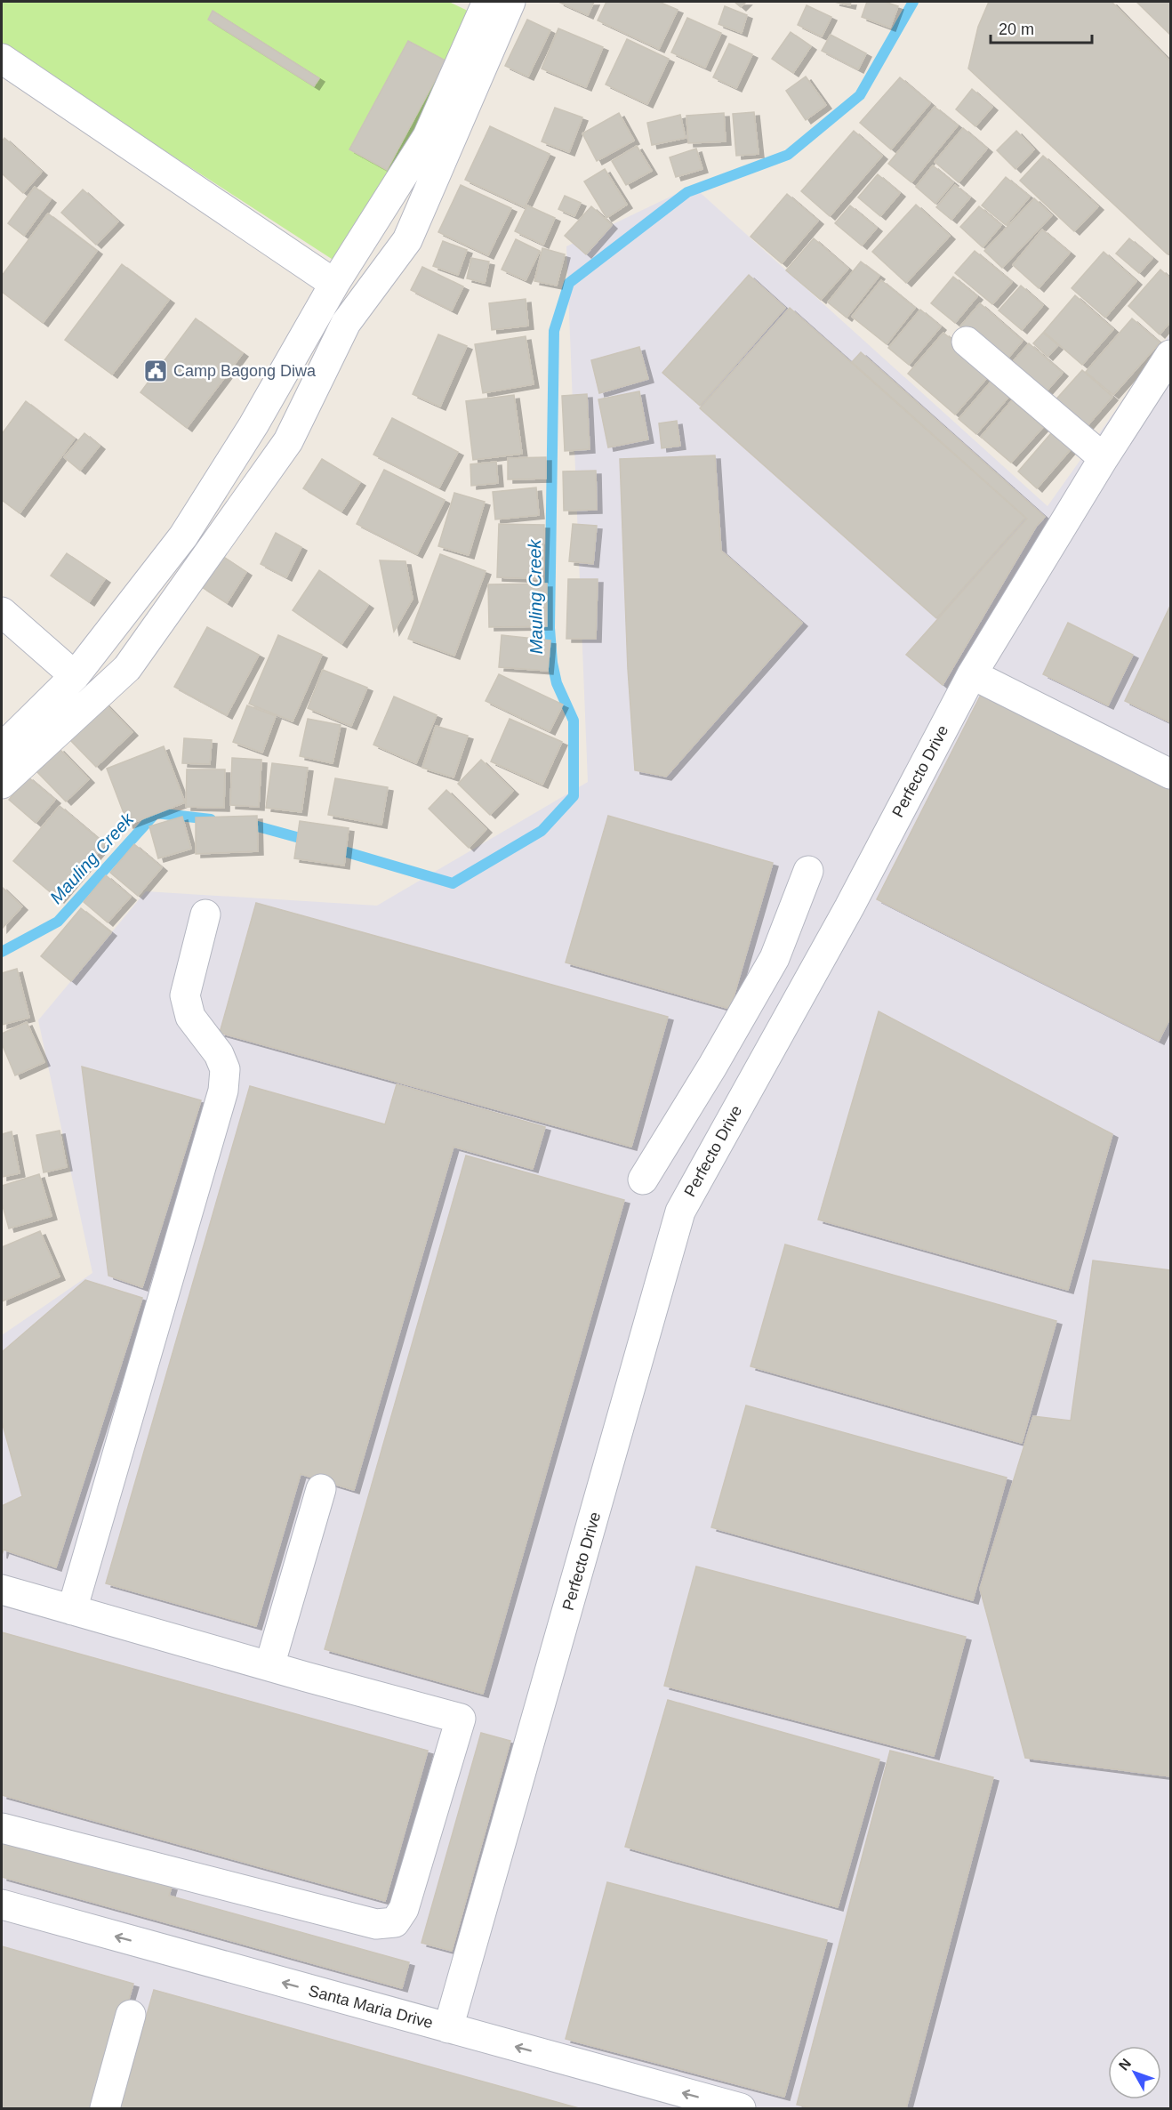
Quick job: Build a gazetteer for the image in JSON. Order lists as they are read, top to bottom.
{
  "streets": {
    "street": ["Perfecto Drive", "Santa Maria Drive"]
  },
  "crossings": [
    ["Perfecto Drive", "Santa Maria Drive"]
  ],
  "one_way": ["Santa Maria Drive"],
  "water": ["Mauling Creek"],
  "places": {
    "public building": ["Camp Bagong Diwa"]
  },
  "scale_bar": "20 m",
  "north": "top left"
}
